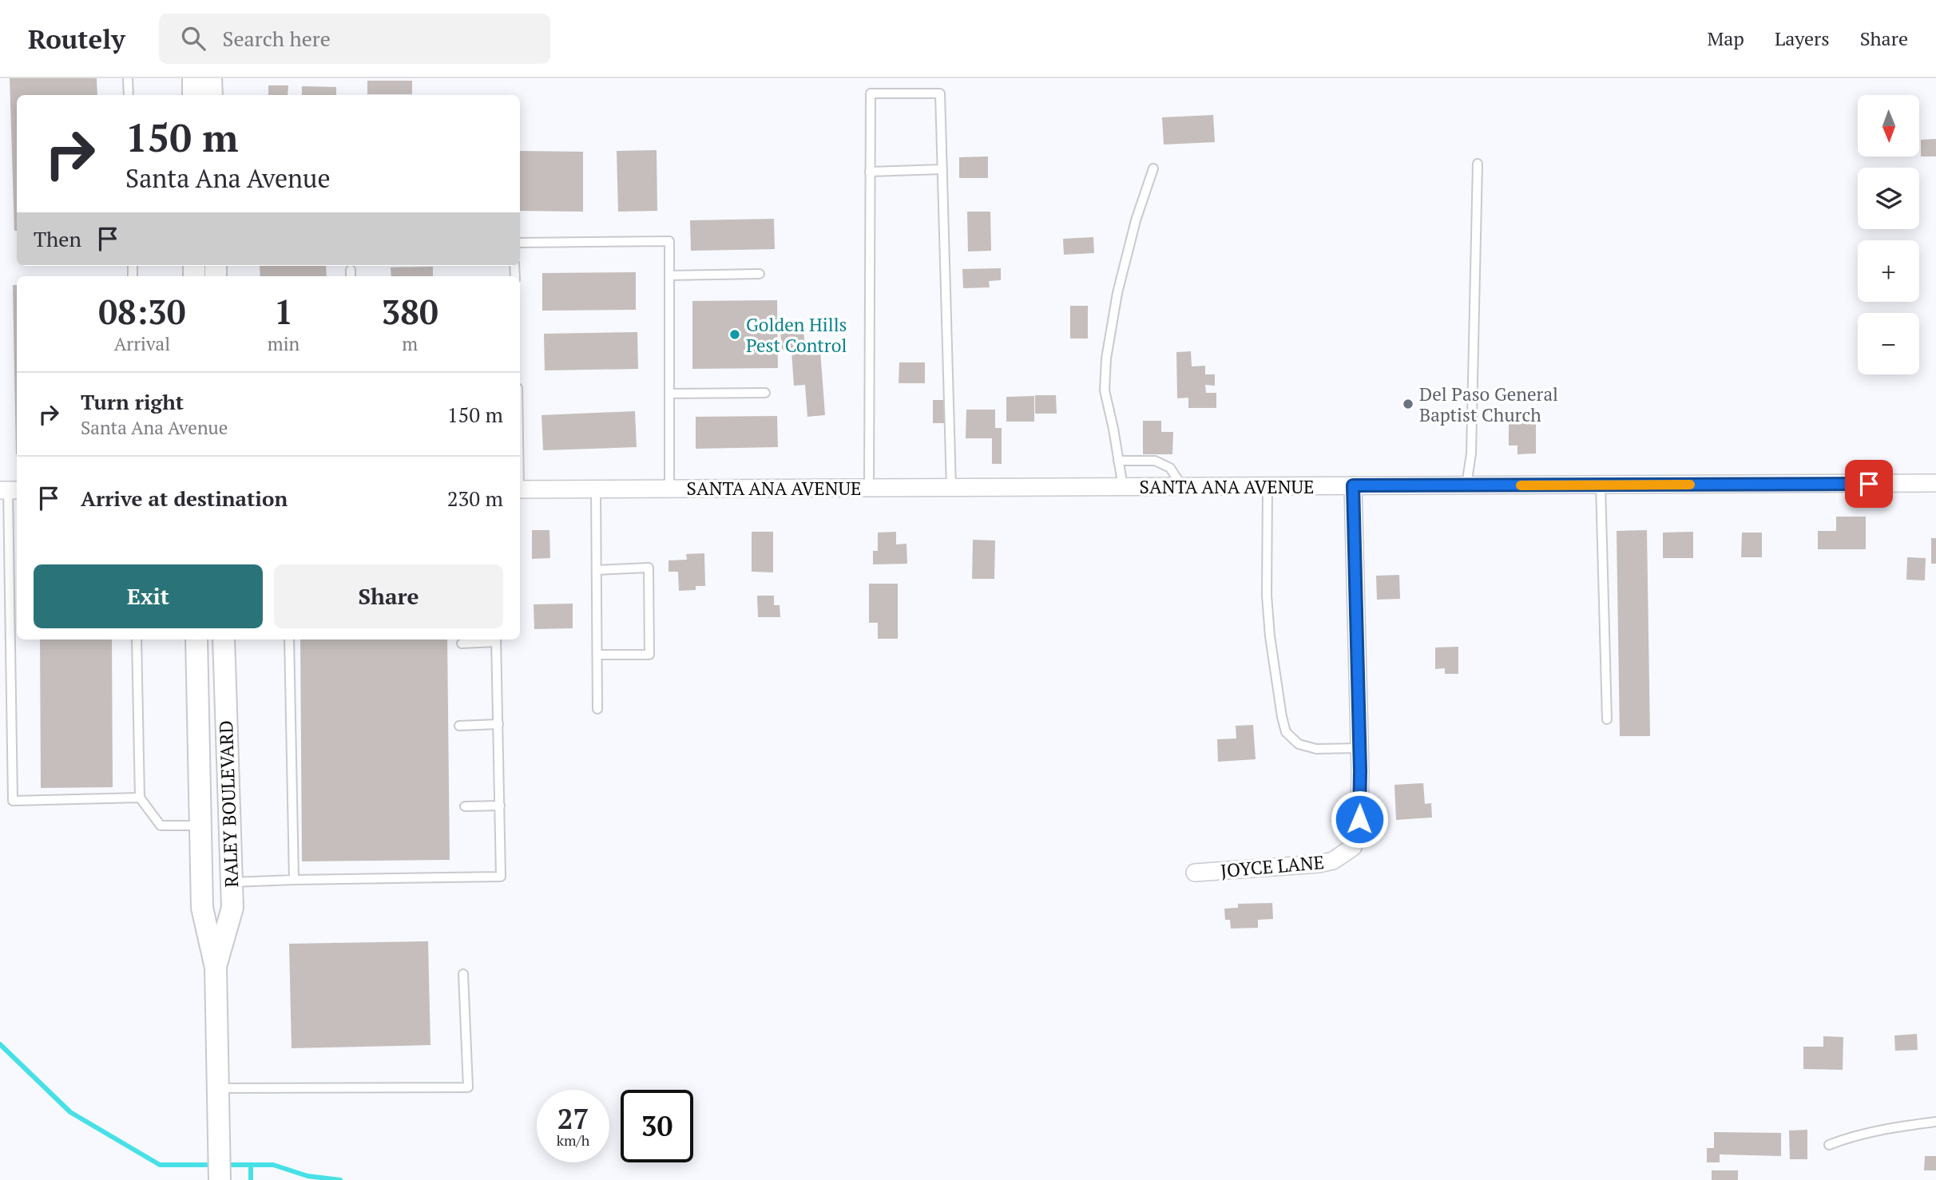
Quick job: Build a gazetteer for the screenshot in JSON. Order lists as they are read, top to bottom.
{
  "streets": {
    "street": ["SANTA ANA AVENUE", "RALEY BOULEVARD", "JOYCE LANE"]
  },
  "crossings": [
    ["SANTA ANA AVENUE", "JOYCE LANE"]
  ],
  "places": ["Golden Hills Pest Control", "Del Paso General Baptist Church"],
  "north": "bottom",
  "page": {
    "header": "Routely",
    "search": "Search here",
    "nav": ["Map", "Layers", "Share"],
    "map_buttons": ["+", "−"],
    "turn": ["150 m", "Santa Ana Avenue"],
    "then": "Then",
    "eta": [
      "08:30",
      "Arrival",
      "1",
      "min",
      "380",
      "m"
    ],
    "list": [
      {
        "name": "Turn right",
        "note": "Santa Ana Avenue",
        "value": "150 m"
      },
      {
        "name": "Arrive at destination",
        "value": "230 m"
      }
    ],
    "buttons": ["Exit", "Share"],
    "speed": "27 km/h",
    "limit": "30"
  }
}
